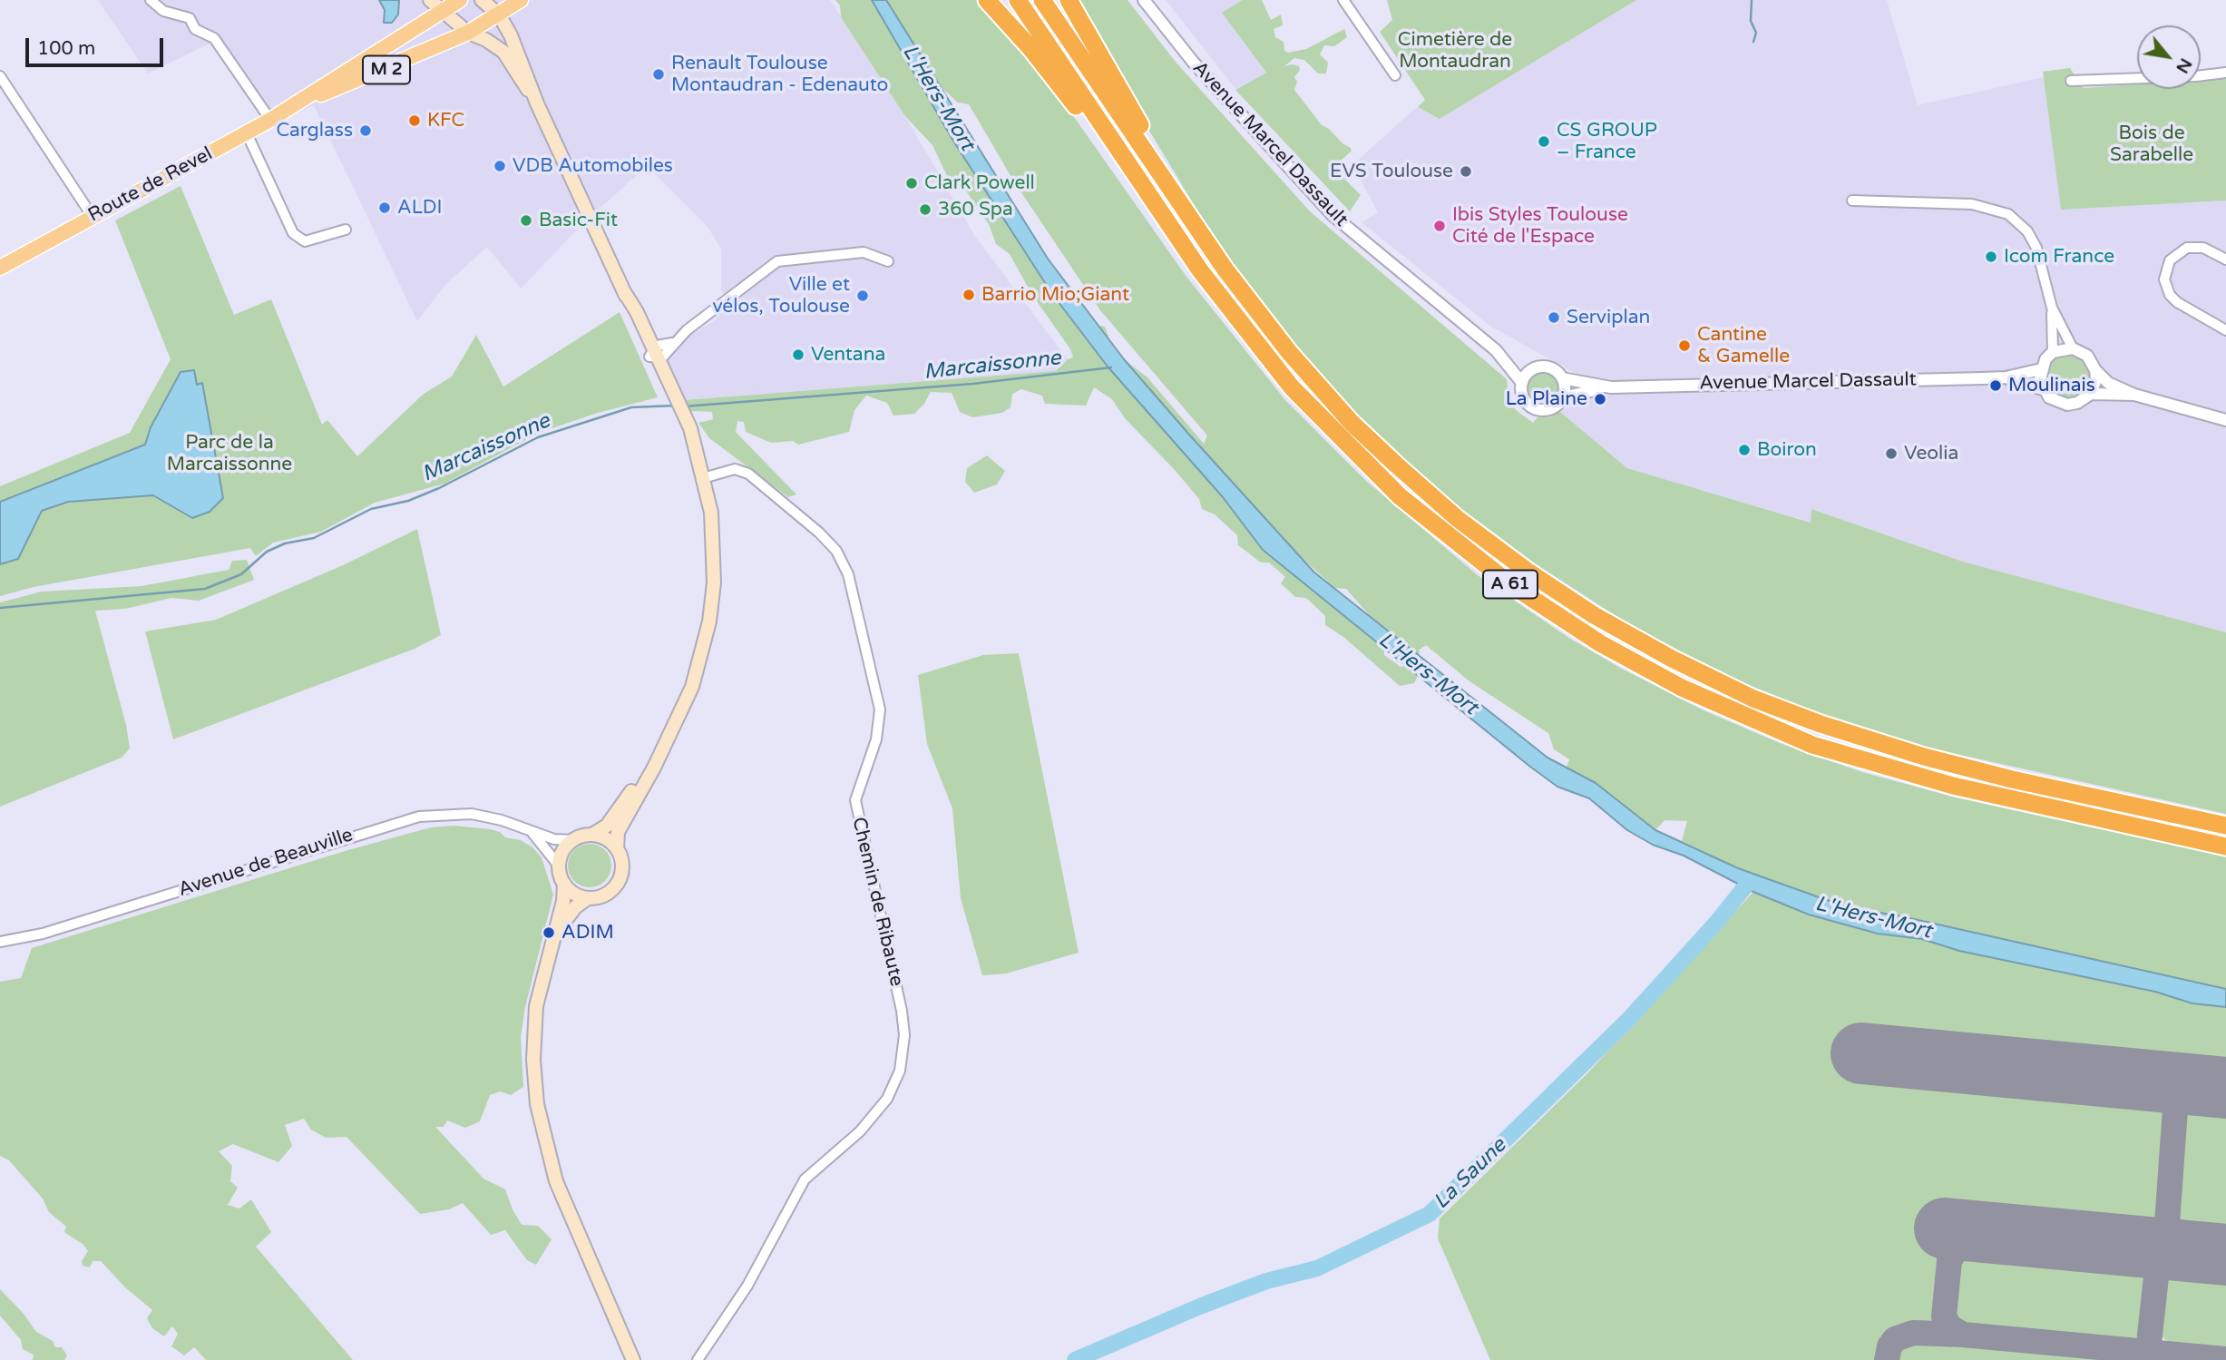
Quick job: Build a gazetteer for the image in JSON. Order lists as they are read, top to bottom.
{
  "streets": {
    "highway": ["A 61"],
    "main road": ["M 2", "Route de Revel"],
    "street": ["Avenue Marcel Dassault", "Avenue de Beauville", "Chemin de Ribaute"]
  },
  "water": ["L'Hers-Mort", "Marcaissonne", "La Saune"],
  "parks": ["Cimetière de Montaudran", "Bois de Sarabelle", "Parc de la Marcaissonne"],
  "places": [
    "Renault Toulouse Montaudran - Edenauto",
    "KFC",
    "Carglass",
    "CS GROUP – France",
    "VDB Automobiles",
    "EVS Toulouse",
    "Clark Powell",
    "ALDI",
    "360 Spa",
    "Basic-Fit",
    "Ibis Styles Toulouse Cité de l'Espace",
    "Icom France",
    "Barrio Mio;Giant",
    "Ville et vélos, Toulouse",
    "Serviplan",
    "Cantine & Gamelle",
    "Ventana",
    "Moulinais",
    "La Plaine",
    "Boiron",
    "Veolia",
    "ADIM"
  ],
  "scale_bar": "100 m",
  "north": "bottom right"
}
